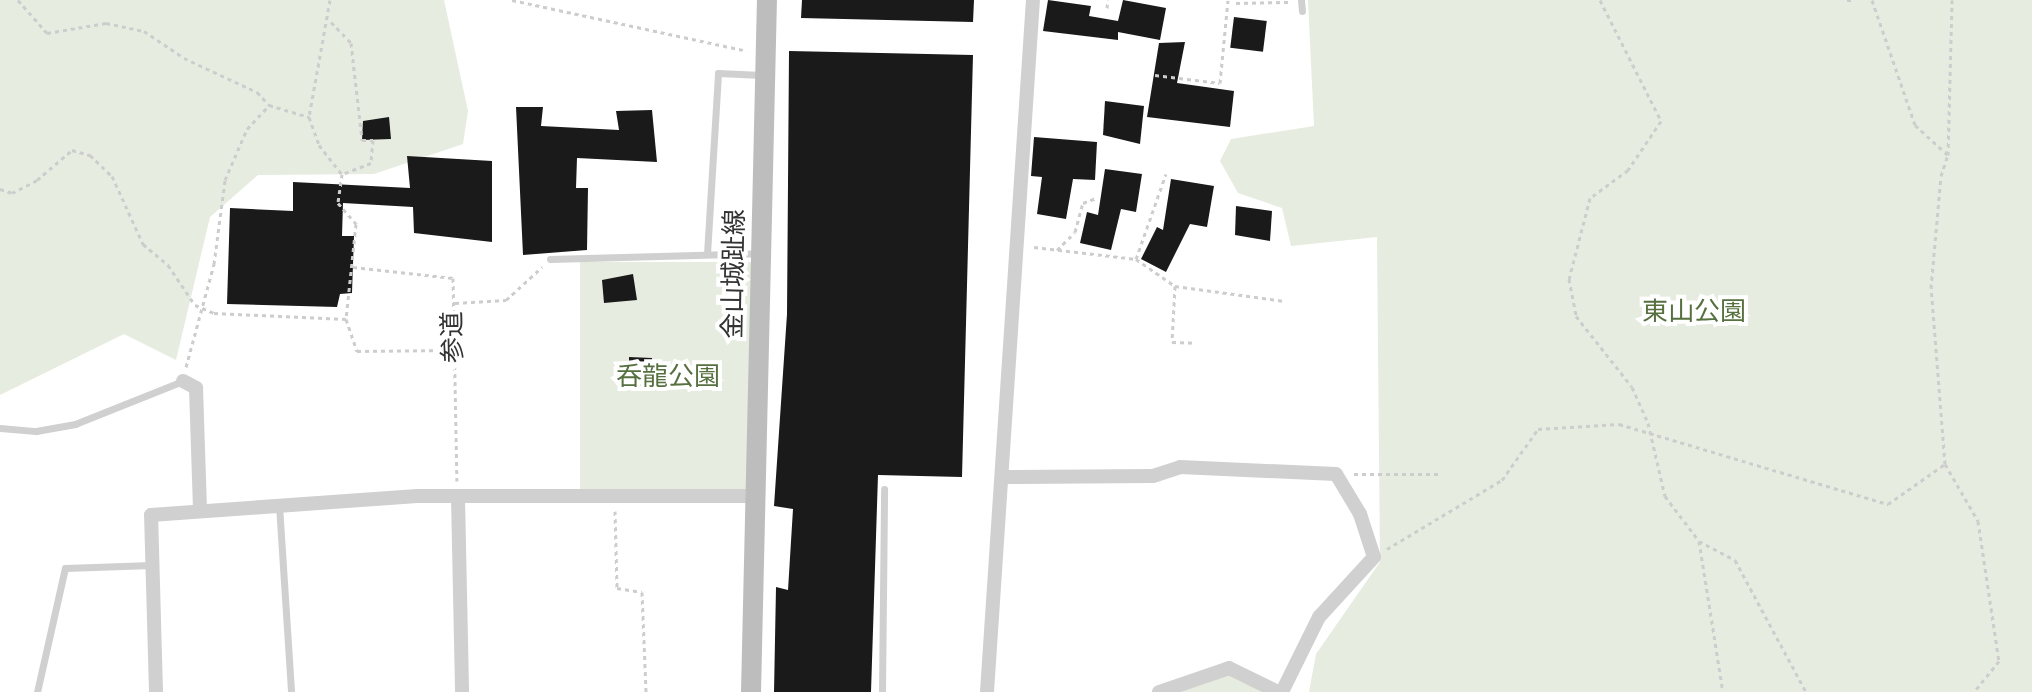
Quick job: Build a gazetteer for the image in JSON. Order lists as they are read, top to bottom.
{
  "streets": {
    "main road": ["金山城趾線"],
    "path": ["参道"]
  },
  "parks": ["東山公園", "呑龍公園"]
}
